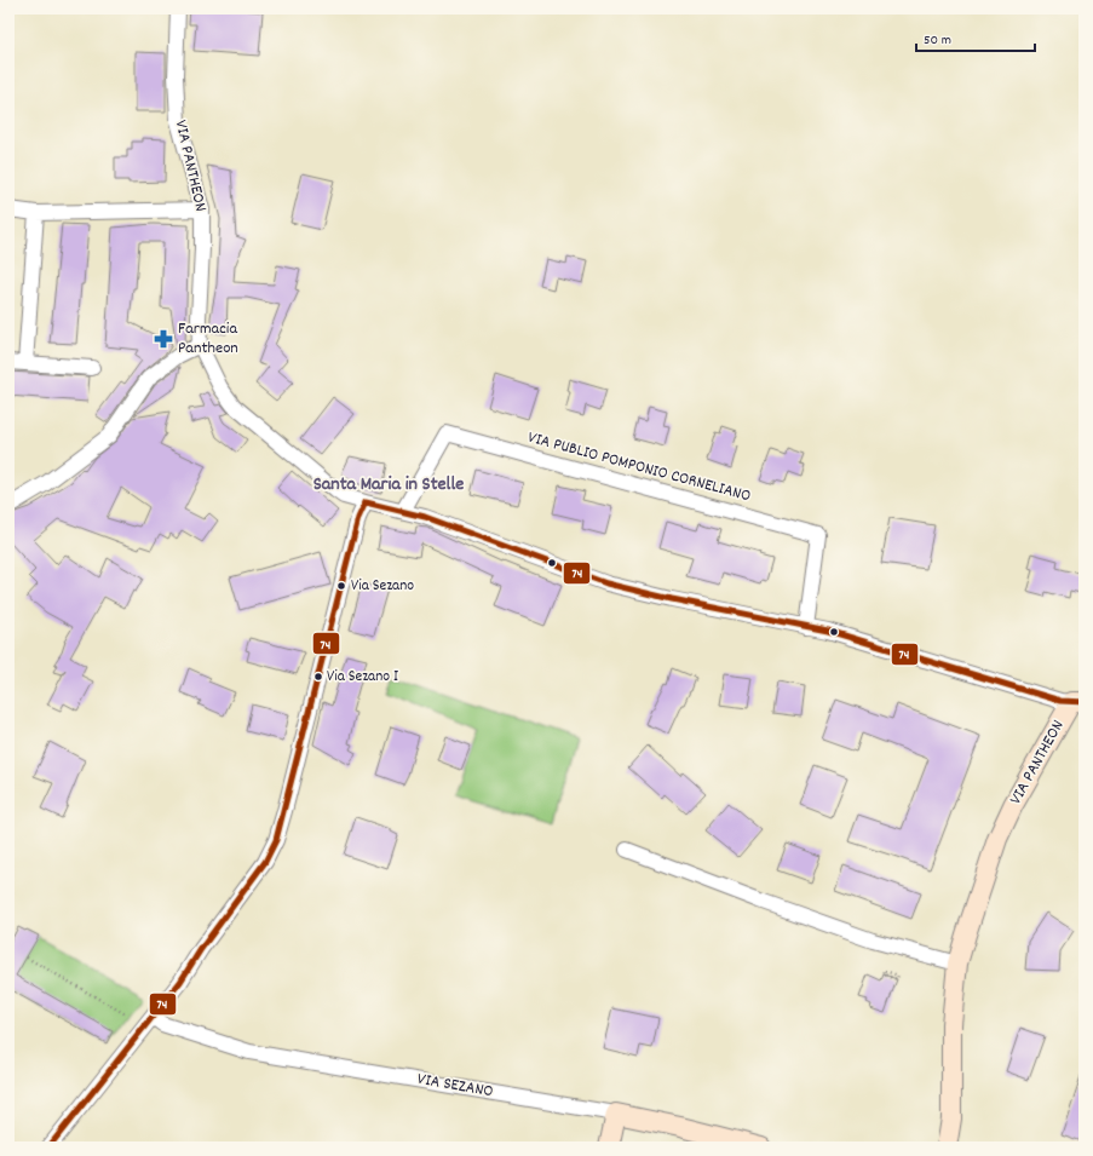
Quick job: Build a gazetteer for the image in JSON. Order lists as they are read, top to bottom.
{
  "streets": {
    "street": ["VIA PANTHEON", "VIA PUBLIO POMPONIO CORNELIANO", "VIA SEZANO"]
  },
  "crossings": [
    ["VIA PANTHEON", "VIA PUBLIO POMPONIO CORNELIANO"]
  ],
  "districts": ["Santa Maria in Stelle"],
  "places": {
    "pharmacy": ["Farmacia Pantheon"],
    "other": ["Via Sezano", "Via Sezano I"]
  },
  "lines": ["transit line 74"],
  "scale_bar": "50 m"
}
